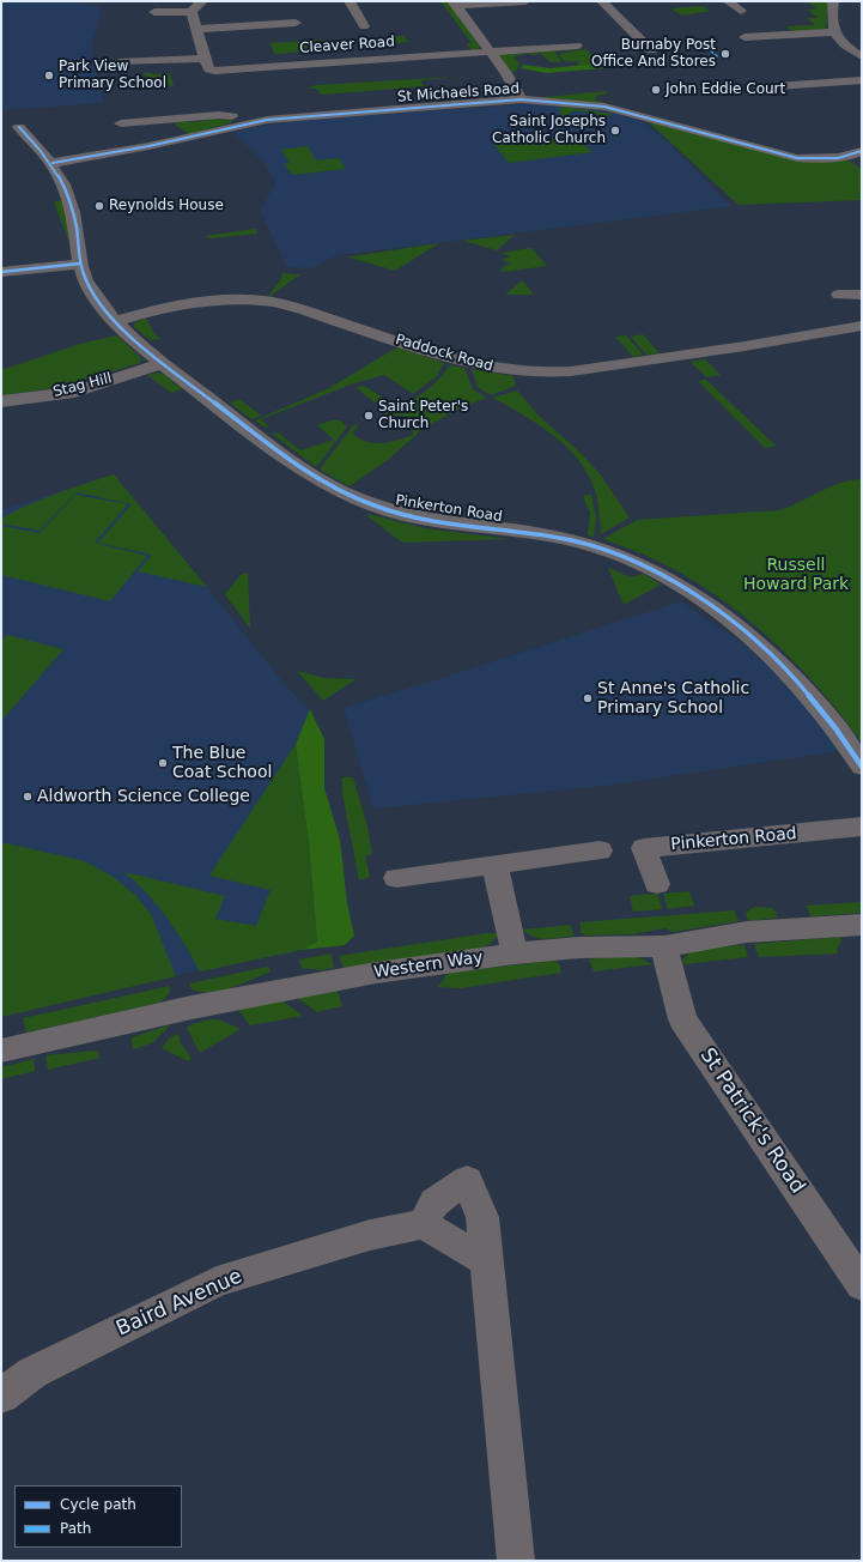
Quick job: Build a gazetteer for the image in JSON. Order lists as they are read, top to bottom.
{
  "streets": {
    "street": [
      "Cleaver Road",
      "St Michaels Road",
      "Paddock Road",
      "Stag Hill",
      "Pinkerton Road",
      "Western Way",
      "St Patrick's Road",
      "Baird Avenue"
    ]
  },
  "crossings": [
    ["St Michaels Road", "Pinkerton Road"],
    ["Paddock Road", "Pinkerton Road"],
    ["Stag Hill", "Pinkerton Road"],
    ["Western Way", "St Patrick's Road"]
  ],
  "parks": ["Russell Howard Park"],
  "places": [
    "Burnaby Post Office And Stores",
    "Park View Primary School",
    "John Eddie Court",
    "Saint Josephs Catholic Church",
    "Reynolds House",
    "Saint Peter's Church",
    "St Anne's Catholic Primary School",
    "The Blue Coat School",
    "Aldworth Science College"
  ],
  "legend": ["Cycle path", "Path"]
}
